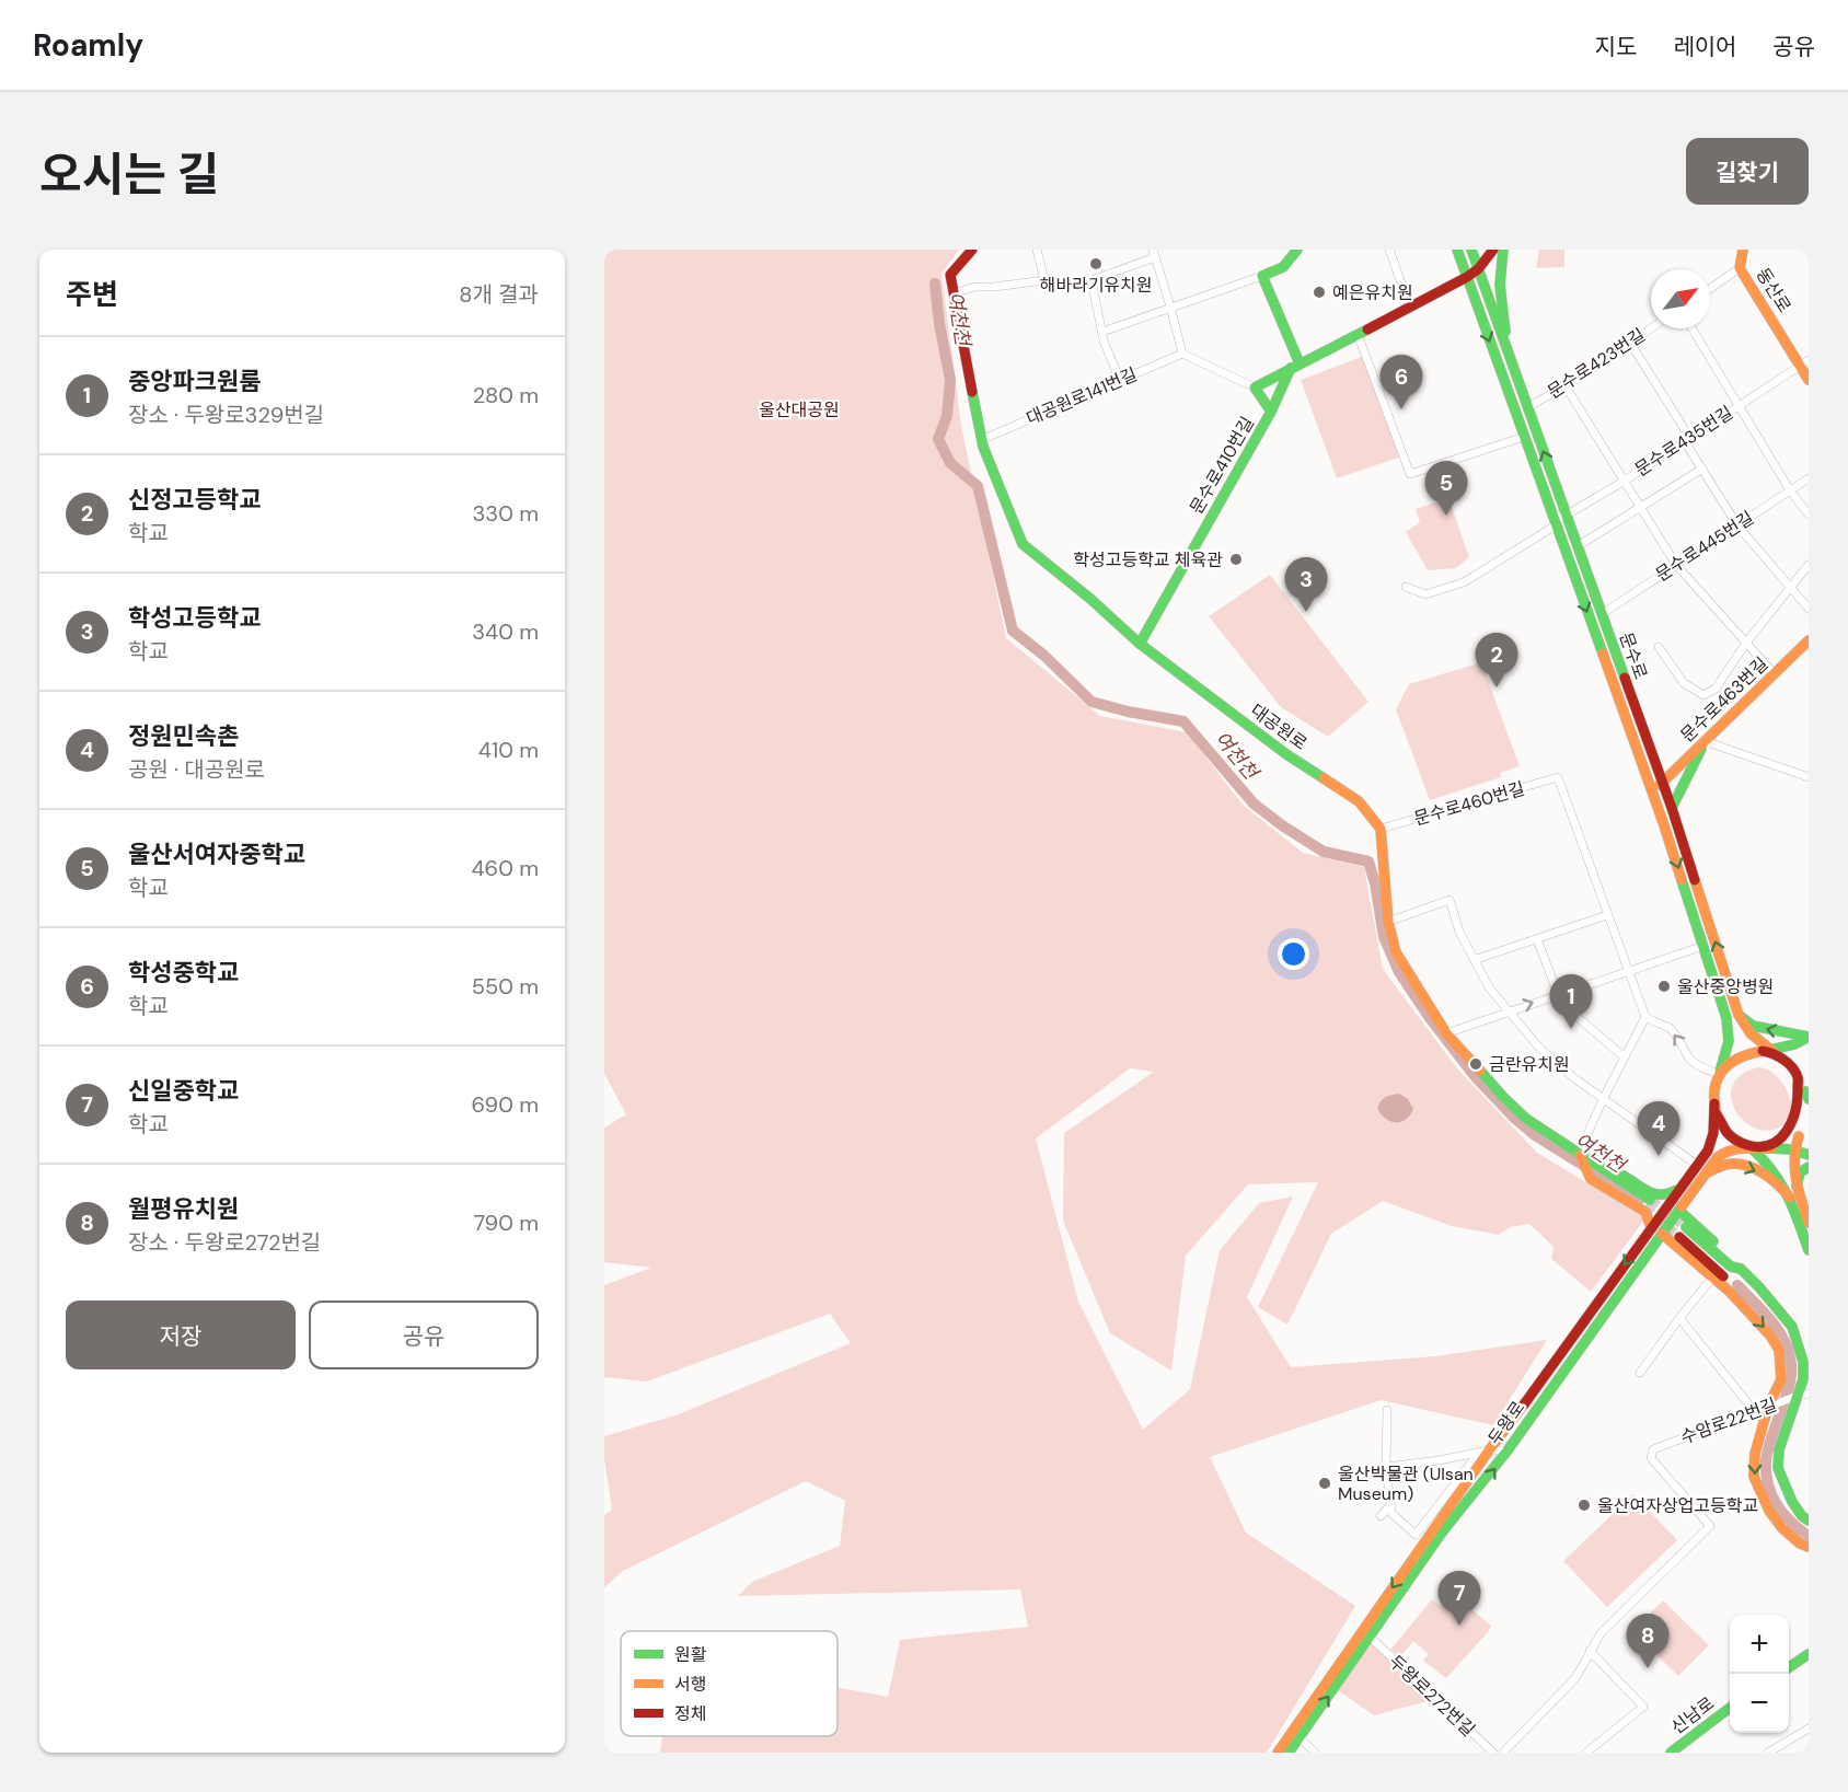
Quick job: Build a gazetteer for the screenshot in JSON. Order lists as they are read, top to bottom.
{
  "streets": {
    "main road": [
      "동산로",
      "문수로410번길",
      "문수로",
      "문수로463번길",
      "대공원로",
      "두왕로",
      "신남로"
    ],
    "street": [
      "문수로423번길",
      "대공원로141번길",
      "문수로435번길",
      "문수로445번길",
      "문수로460번길",
      "수암로22번길",
      "두왕로272번길"
    ]
  },
  "crossings": [
    ["동산로", "문수로435번길"],
    ["문수로423번길", "문수로"],
    ["대공원로141번길", "대공원로"],
    ["문수로435번길", "문수로"],
    ["문수로410번길", "대공원로"],
    ["문수로445번길", "문수로"],
    ["문수로", "문수로463번길"],
    ["대공원로", "문수로460번길"],
    ["두왕로", "두왕로272번길"]
  ],
  "one_way": ["두왕로"],
  "water": ["여천천"],
  "parks": ["울산대공원"],
  "places": [
    "해바라기유치원",
    "예은유치원",
    "학성고등학교 체육관",
    "울산중앙병원",
    "금란유치원",
    "울산박물관 (Ulsan Museum)",
    "울산여자상업고등학교"
  ],
  "legend": ["원활", "서행", "정체"],
  "north": "top right",
  "page": {
    "header": "Roamly",
    "nav": ["지도", "레이어", "공유"],
    "title": "오시는 길",
    "buttons": [
      "길찾기",
      ["저장", "공유"]
    ],
    "heading": ["주변", "8개 결과"],
    "list": [
      {
        "mark": "1",
        "name": "중앙파크원룸",
        "note": "장소 · 두왕로329번길",
        "value": "280 m"
      },
      {
        "mark": "2",
        "name": "신정고등학교",
        "note": "학교",
        "value": "330 m"
      },
      {
        "mark": "3",
        "name": "학성고등학교",
        "note": "학교",
        "value": "340 m"
      },
      {
        "mark": "4",
        "name": "정원민속촌",
        "note": "공원 · 대공원로",
        "value": "410 m"
      },
      {
        "mark": "5",
        "name": "울산서여자중학교",
        "note": "학교",
        "value": "460 m"
      },
      {
        "mark": "6",
        "name": "학성중학교",
        "note": "학교",
        "value": "550 m"
      },
      {
        "mark": "7",
        "name": "신일중학교",
        "note": "학교",
        "value": "690 m"
      },
      {
        "mark": "8",
        "name": "월평유치원",
        "note": "장소 · 두왕로272번길",
        "value": "790 m"
      }
    ],
    "pins": [
      "6",
      "5",
      "3",
      "2",
      "1",
      "4",
      "7",
      "8"
    ],
    "map_buttons": ["+", "−"]
  }
}
